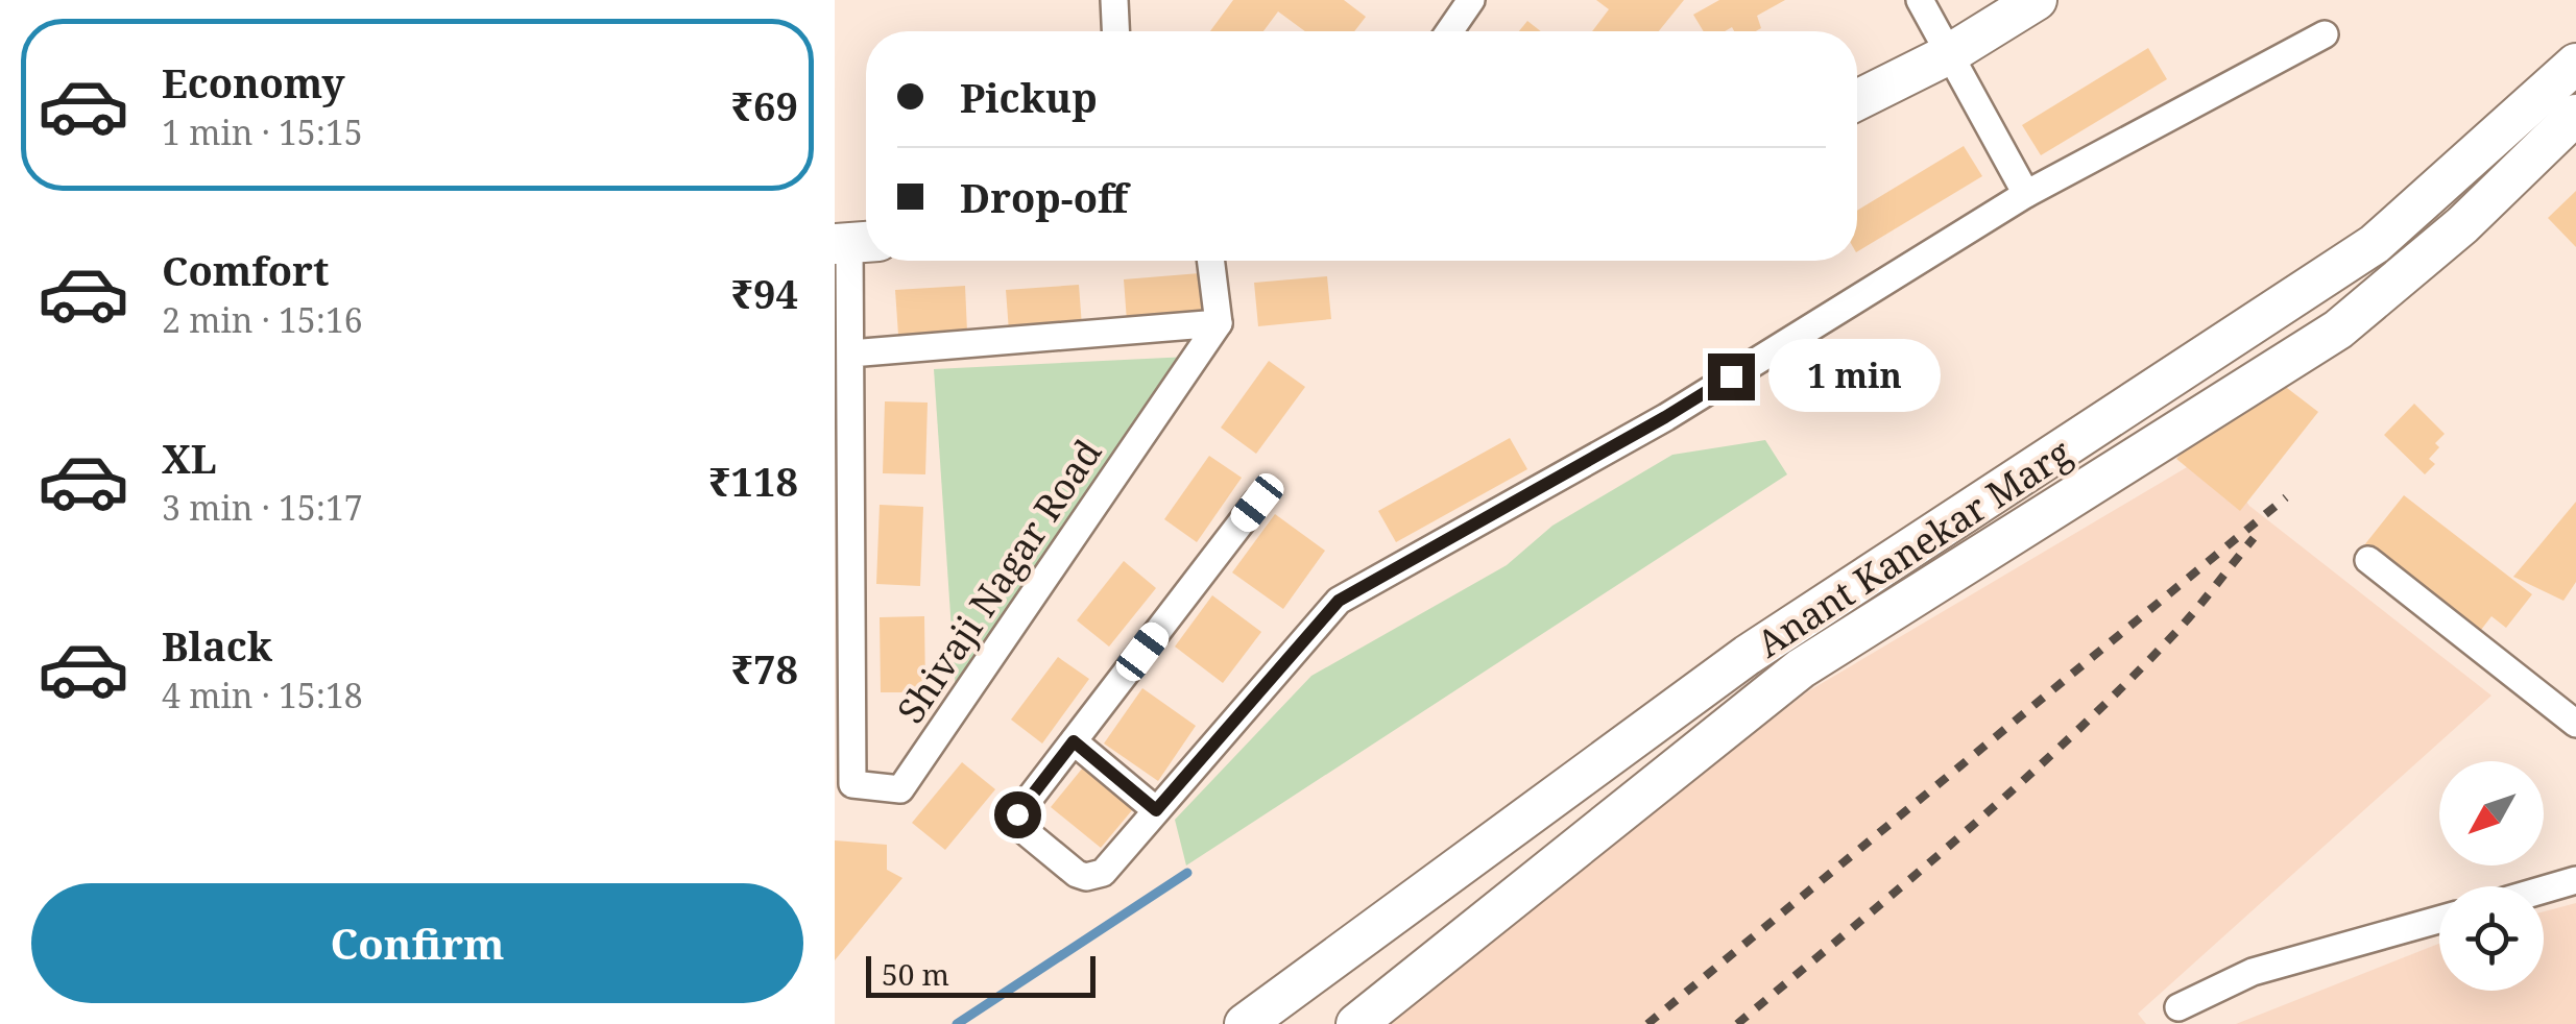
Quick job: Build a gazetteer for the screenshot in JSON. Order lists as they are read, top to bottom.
{
  "streets": {
    "street": ["Anant Kanekar Marg", "Shivaji Nagar Road"]
  },
  "scale_bar": "50 m",
  "north": "bottom left",
  "page": {
    "list": [
      {
        "name": "Economy",
        "note": "1 min · 15:15",
        "value": "₹69"
      },
      {
        "name": "Comfort",
        "note": "2 min · 15:16",
        "value": "₹94"
      },
      {
        "name": "XL",
        "note": "3 min · 15:17",
        "value": "₹118"
      },
      {
        "name": "Black",
        "note": "4 min · 15:18",
        "value": "₹78"
      }
    ],
    "banner": ["Pickup", "Drop-off"],
    "bubble": "1 min",
    "buttons": "Confirm",
    "scale": "50 m"
  }
}
